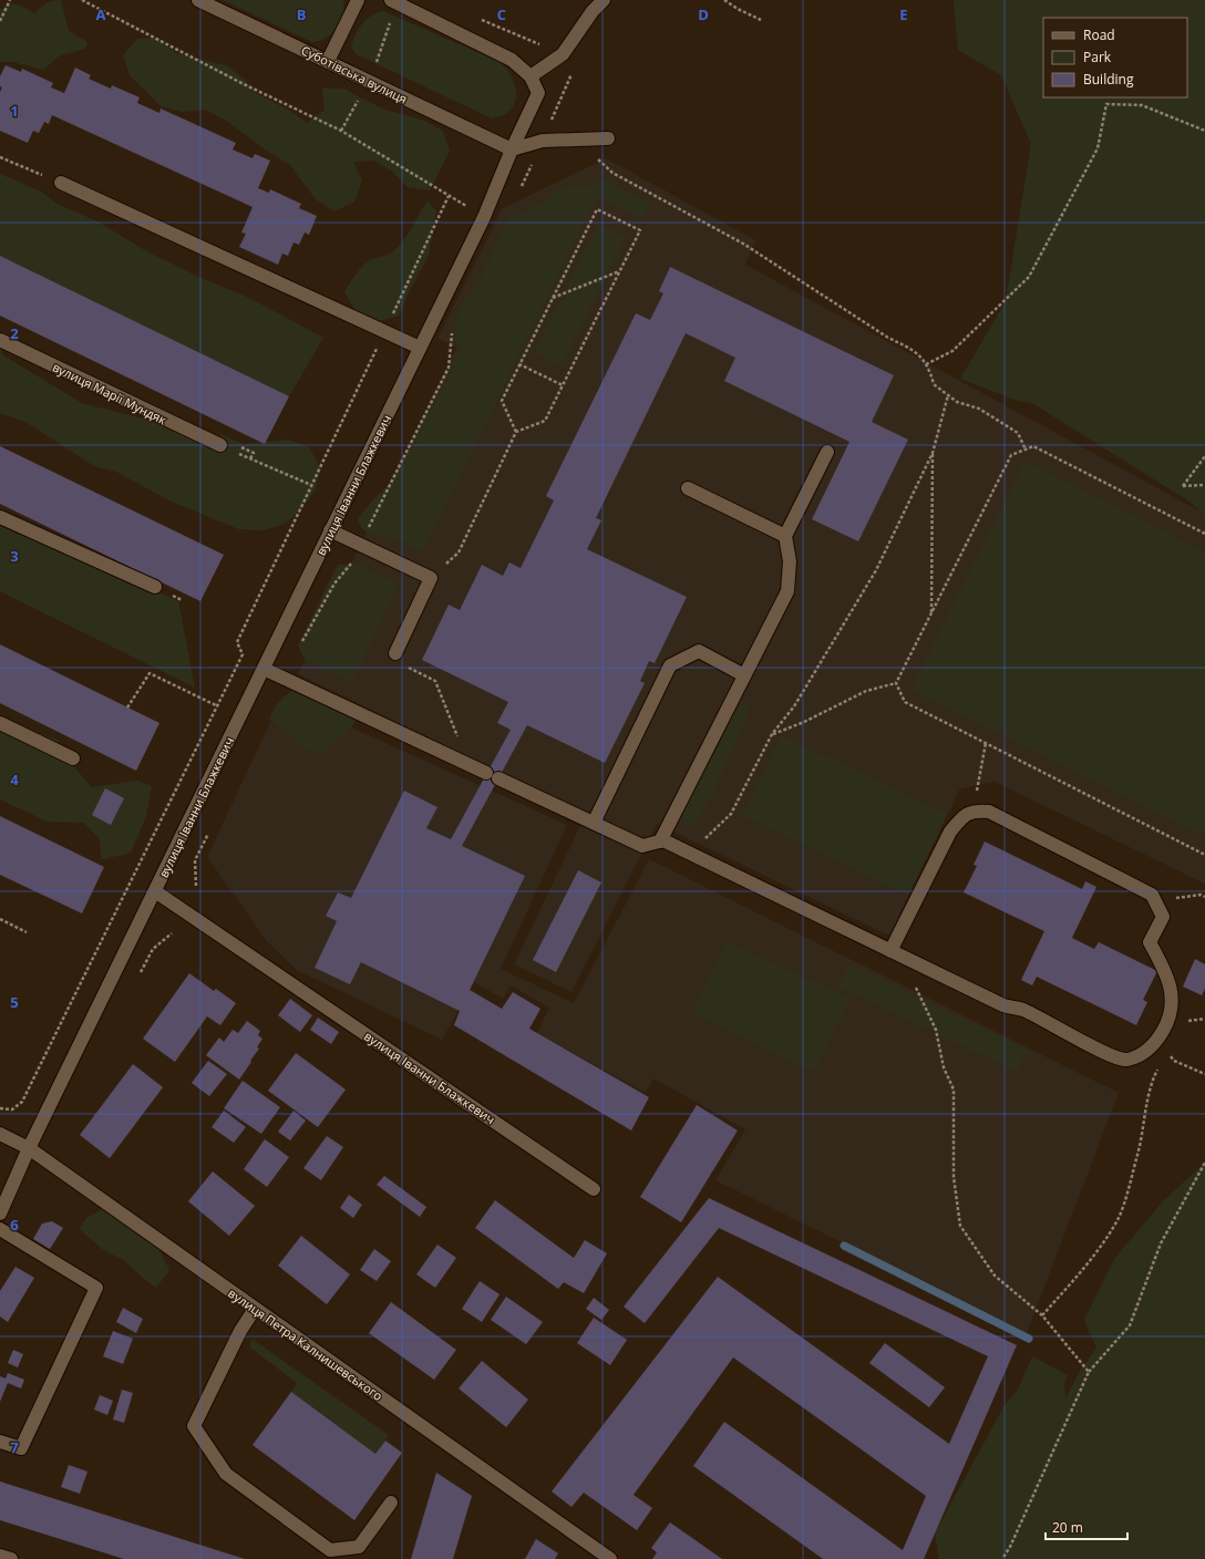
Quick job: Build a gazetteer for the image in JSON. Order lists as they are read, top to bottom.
{
  "streets": {
    "street": [
      "Суботівська вулиця",
      "вулиця Марії Мундяк",
      "вулиця Іванни Блажкевич",
      "вулиця Петра Калнишевського"
    ]
  },
  "crossings": [
    ["Суботівська вулиця", "вулиця Іванни Блажкевич"],
    ["вулиця Іванни Блажкевич", "вулиця Петра Калнишевського"]
  ],
  "legend": ["Road", "Park", "Building"],
  "scale_bar": "20 m",
  "grid": {
    "columns": [
      "A",
      "B",
      "C",
      "D",
      "E"
    ],
    "rows": [
      "1",
      "2",
      "3",
      "4",
      "5",
      "6",
      "7"
    ]
  }
}
